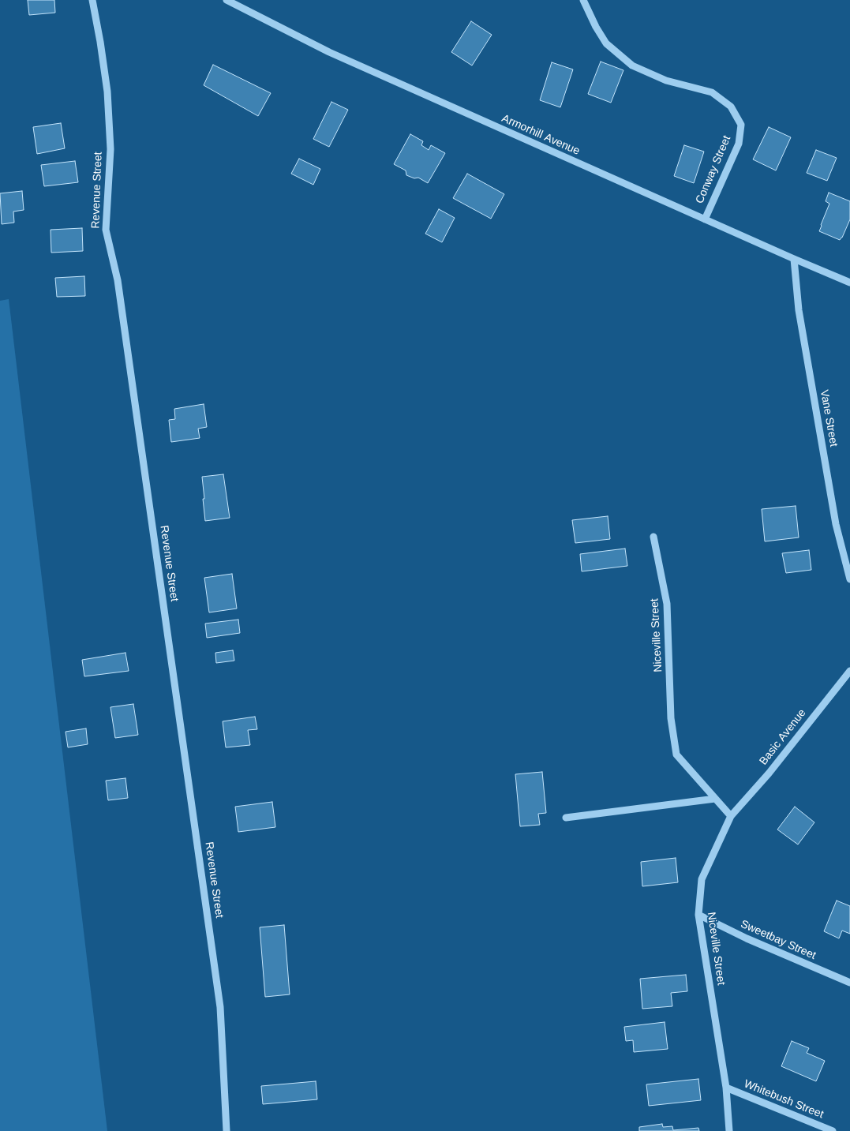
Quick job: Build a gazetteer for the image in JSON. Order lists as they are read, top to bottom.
{
  "streets": {
    "street": [
      "Armorhill Avenue",
      "Conway Street",
      "Revenue Street",
      "Vane Street",
      "Niceville Street",
      "Basic Avenue",
      "Sweetbay Street",
      "Whitebush Street"
    ]
  },
  "crossings": [
    ["Armorhill Avenue", "Conway Street"],
    ["Armorhill Avenue", "Vane Street"],
    ["Niceville Street", "Basic Avenue"],
    ["Niceville Street", "Sweetbay Street"],
    ["Niceville Street", "Whitebush Street"]
  ]
}
